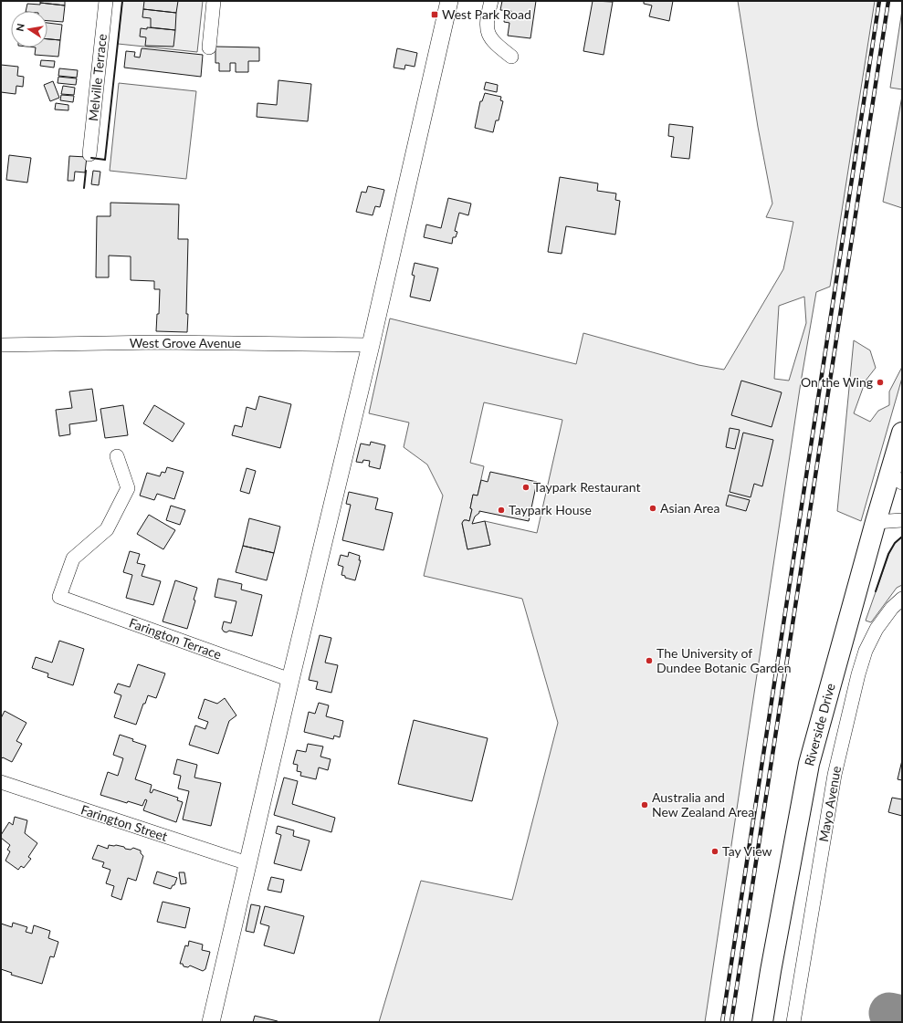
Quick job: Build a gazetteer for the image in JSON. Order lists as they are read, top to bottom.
{
  "streets": {
    "main road": ["Riverside Drive"],
    "street": [
      "Melville Terrace",
      "West Grove Avenue",
      "Farington Terrace",
      "Mayo Avenue",
      "Farington Street"
    ]
  },
  "places": {
    "transit": ["West Park Road"],
    "other": [
      "On the Wing",
      "Taypark Restaurant",
      "Asian Area",
      "Taypark House",
      "The University of Dundee Botanic Garden",
      "Australia and New Zealand Area",
      "Tay View"
    ]
  },
  "north": "left"
}
